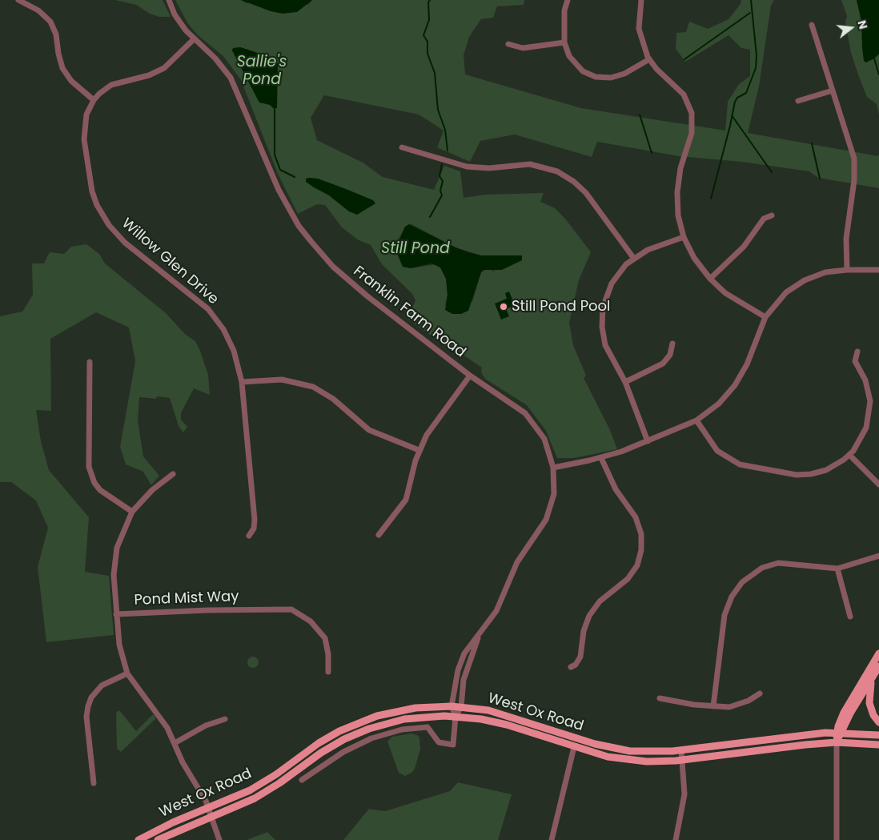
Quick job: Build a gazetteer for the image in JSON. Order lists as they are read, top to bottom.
{
  "streets": {
    "main road": ["West Ox Road"],
    "street": ["Willow Glen Drive", "Franklin Farm Road", "Pond Mist Way"]
  },
  "crossings": [
    ["Willow Glen Drive", "Franklin Farm Road"],
    ["Franklin Farm Road", "West Ox Road"]
  ],
  "water": ["Sallie's Pond", "Still Pond"],
  "places": ["Still Pond Pool"],
  "north": "right"
}
